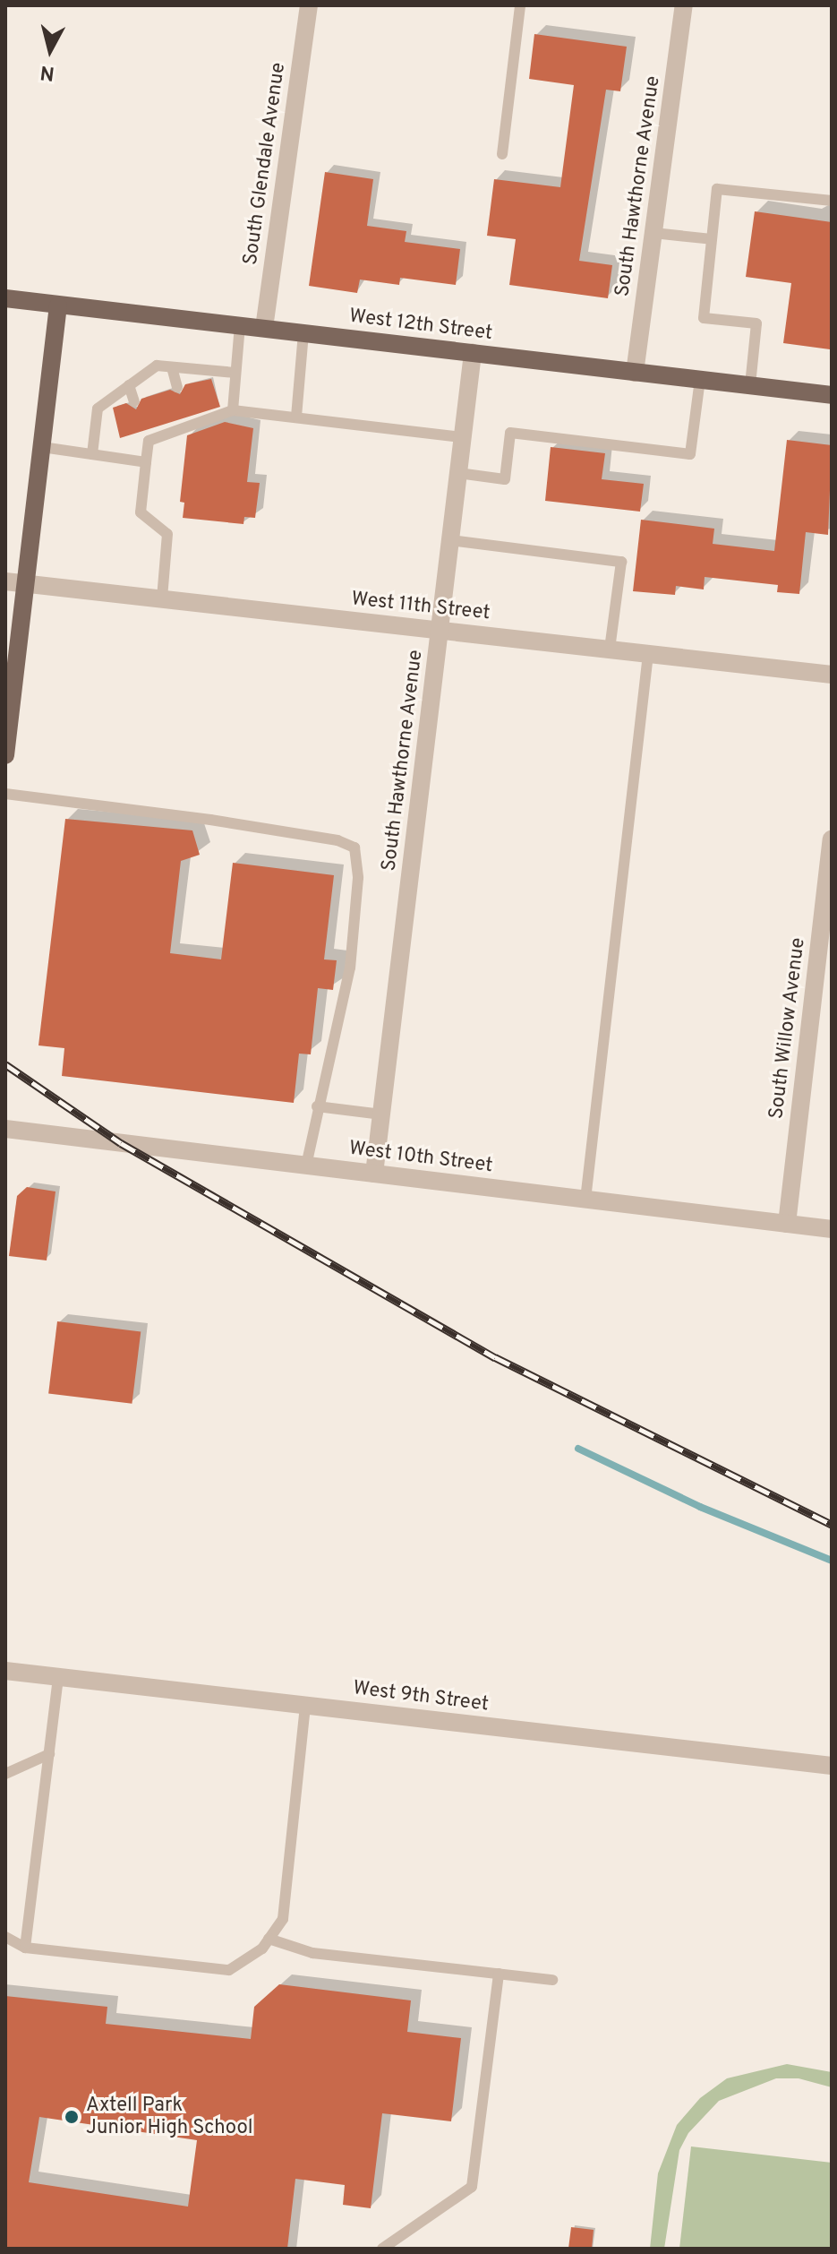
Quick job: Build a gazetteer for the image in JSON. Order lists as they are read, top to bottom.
{
  "streets": {
    "main road": ["West 12th Street"],
    "street": [
      "South Glendale Avenue",
      "South Hawthorne Avenue",
      "West 11th Street",
      "South Willow Avenue",
      "West 10th Street",
      "West 9th Street"
    ]
  },
  "crossings": [
    ["South Glendale Avenue", "West 12th Street"],
    ["South Hawthorne Avenue", "West 12th Street"],
    ["South Hawthorne Avenue", "West 11th Street"],
    ["South Hawthorne Avenue", "West 10th Street"],
    ["South Willow Avenue", "West 10th Street"]
  ],
  "places": ["Axtell Park Junior High School"],
  "north": "bottom"
}
